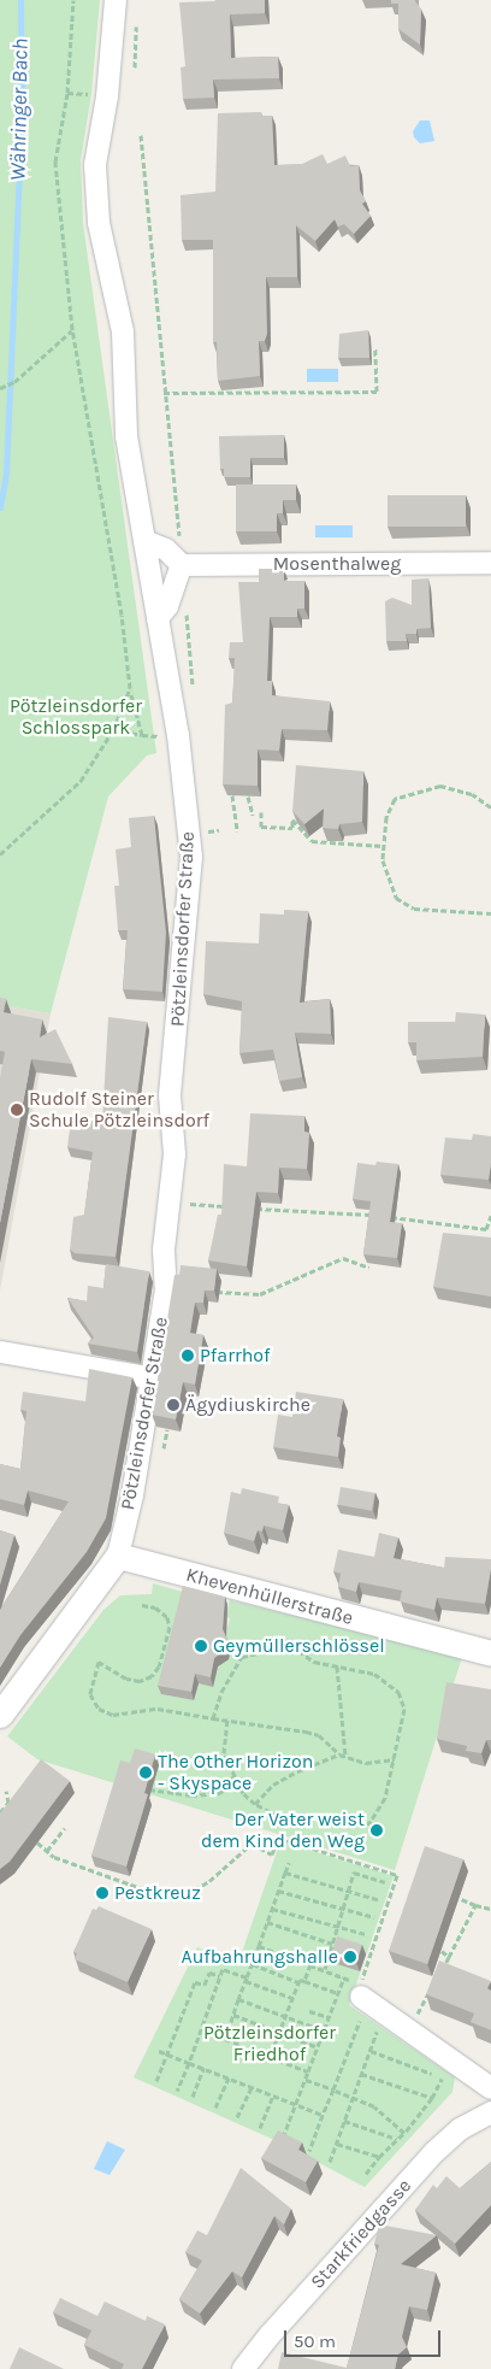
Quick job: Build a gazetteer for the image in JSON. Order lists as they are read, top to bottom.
{
  "streets": {
    "street": [
      "Mosenthalweg",
      "Pötzleinsdorfer Straße",
      "Khevenhüllerstraße",
      "Starkfriedgasse"
    ]
  },
  "crossings": [
    ["Pötzleinsdorfer Straße", "Khevenhüllerstraße"]
  ],
  "water": ["Währinger Bach"],
  "parks": ["Pötzleinsdorfer Schlosspark", "Pötzleinsdorfer Friedhof"],
  "places": [
    "Rudolf Steiner Schule Pötzleinsdorf",
    "Pfarrhof",
    "Ägydiuskirche",
    "Geymüllerschlössel",
    "The Other Horizon - Skyspace",
    "Der Vater weist dem Kind den Weg",
    "Pestkreuz",
    "Aufbahrungshalle"
  ],
  "scale_bar": "50 m"
}
